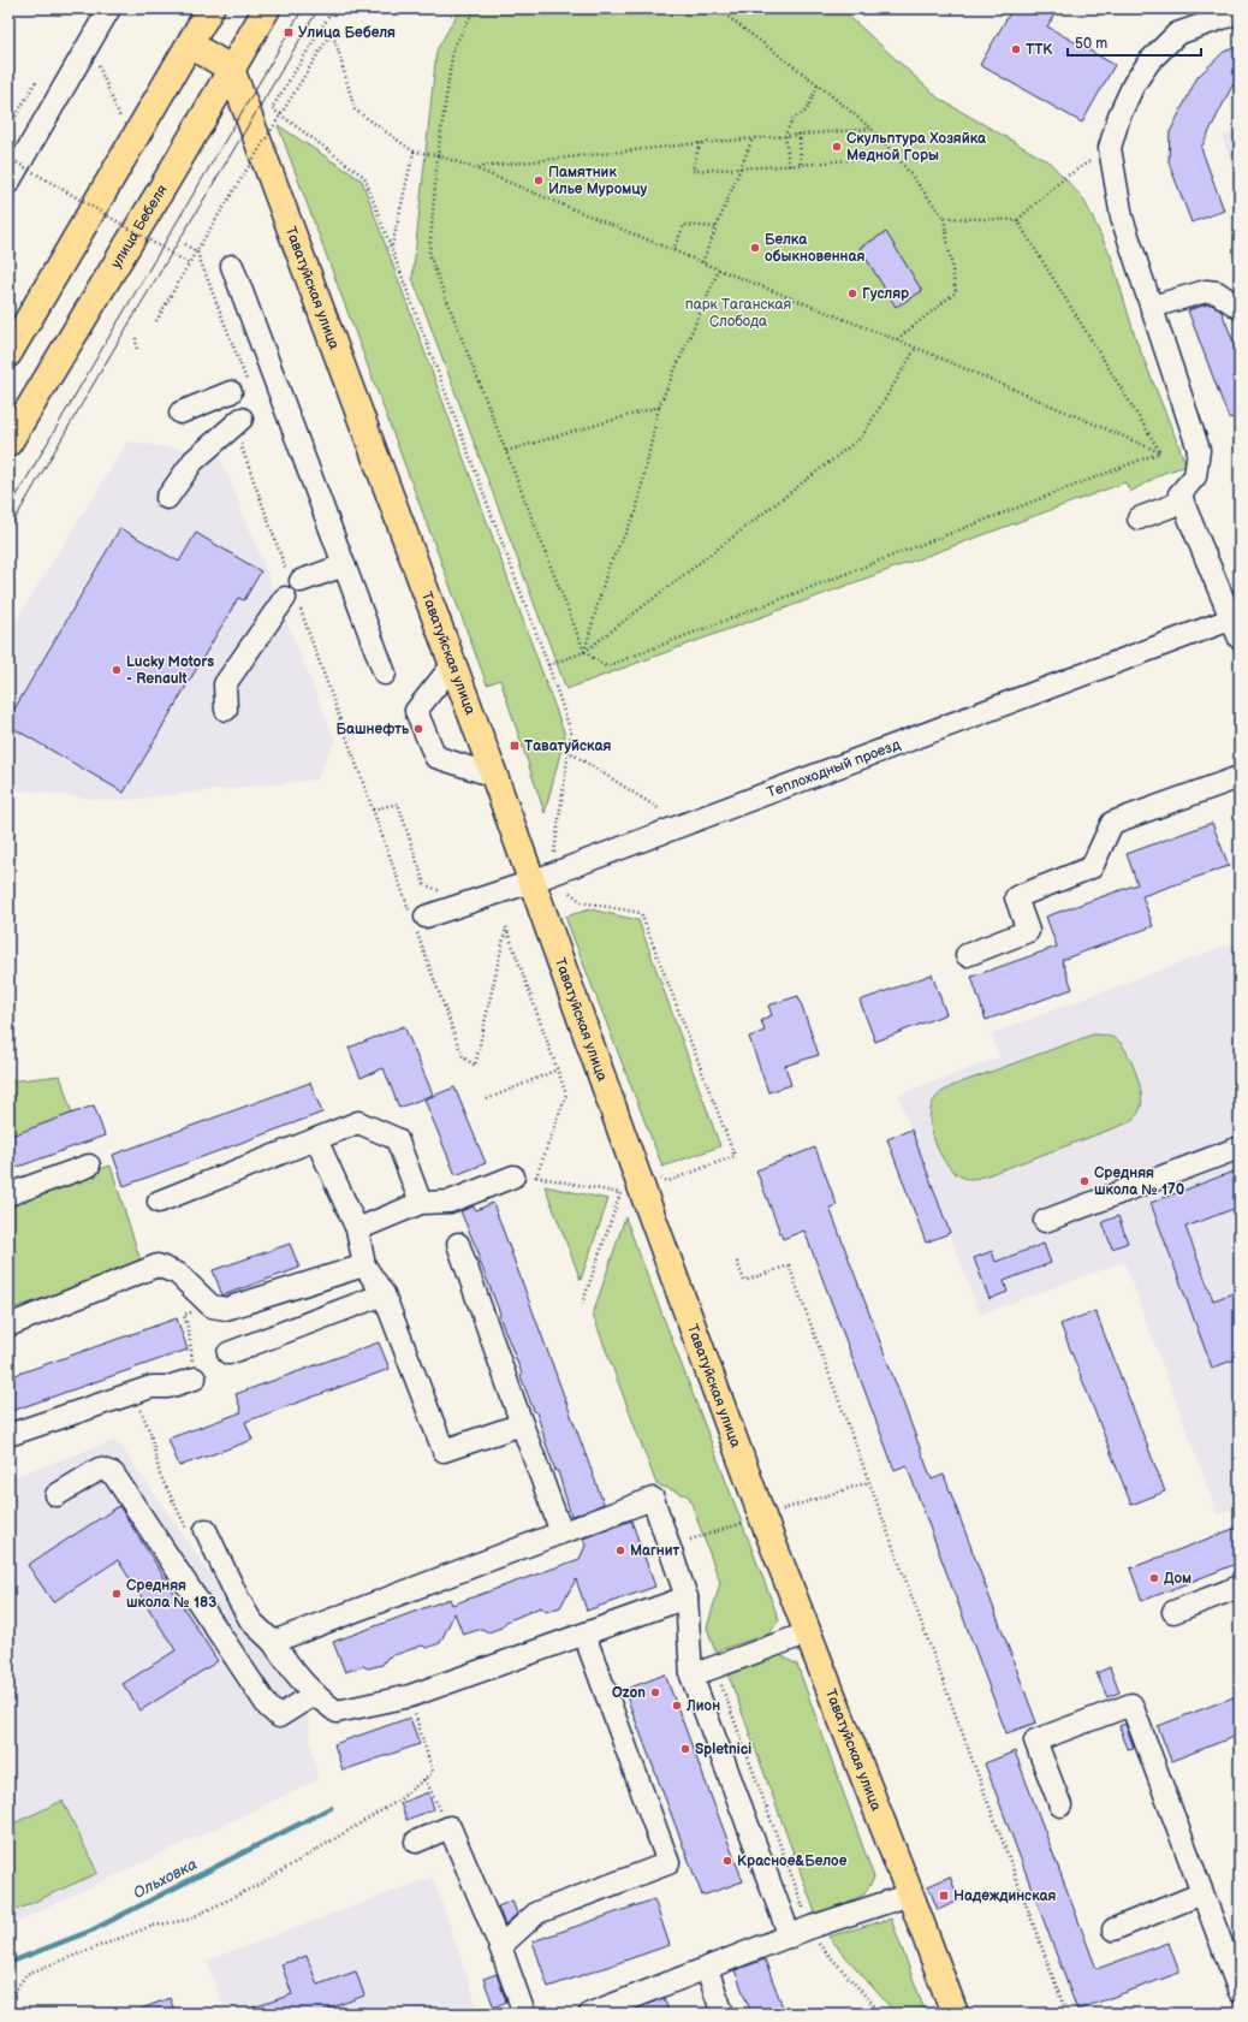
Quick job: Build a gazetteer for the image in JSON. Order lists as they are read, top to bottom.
{
  "streets": {
    "main road": ["улица Бебеля", "Таватуйская улица"],
    "street": ["Теплоходный проезд"]
  },
  "crossings": [
    ["улица Бебеля", "Таватуйская улица"],
    ["Таватуйская улица", "Теплоходный проезд"]
  ],
  "water": ["Ольховка"],
  "parks": ["парк Таганская Слобода"],
  "places": {
    "transit": ["Улица Бебеля", "Таватуйская", "Надеждинская"],
    "other": [
      "ТТК",
      "Скульптура Хозяйка Медной Горы",
      "Памятник Илье Муромцу",
      "Белка обыкновенная",
      "Гусляр",
      "Lucky Motors - Renault",
      "Башнефть",
      "Средняя школа № 170",
      "Магнит",
      "Дом",
      "Средняя школа № 183",
      "Ozon",
      "Лион",
      "Spletnici",
      "Красное&Белое"
    ]
  },
  "scale_bar": "50 m"
}
